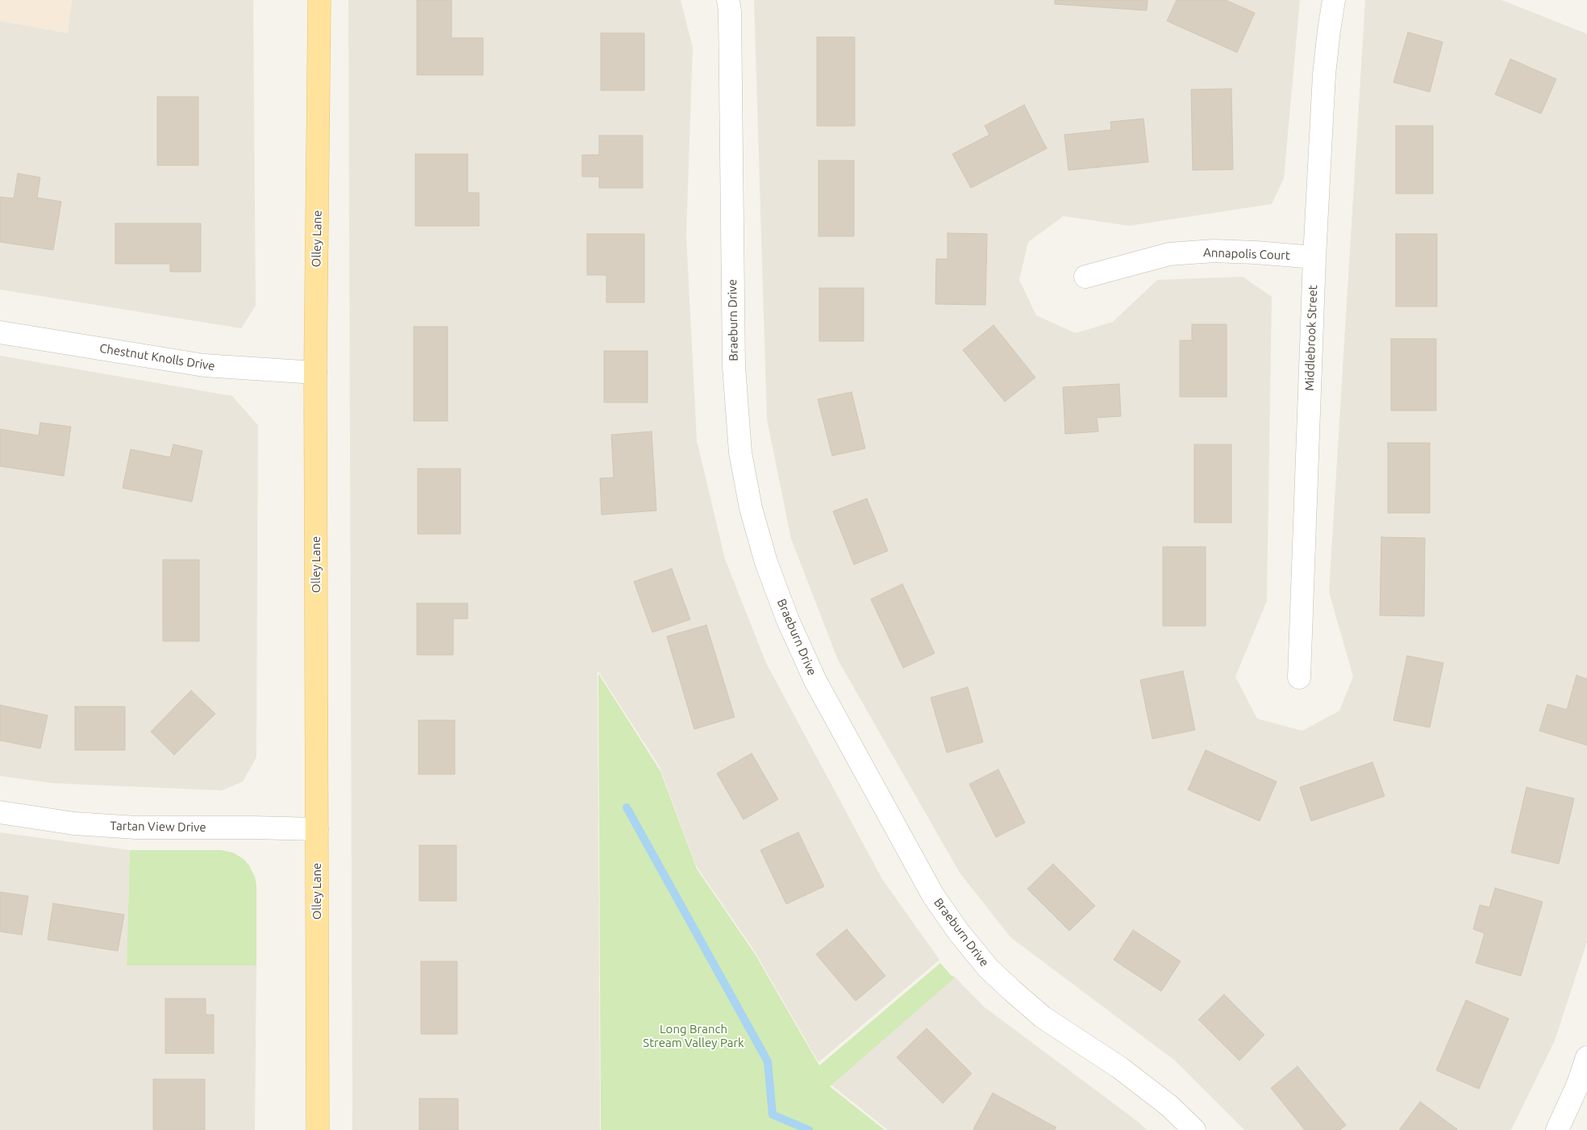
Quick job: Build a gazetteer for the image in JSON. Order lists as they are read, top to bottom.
{
  "streets": {
    "main road": ["Olley Lane"],
    "street": [
      "Annapolis Court",
      "Braeburn Drive",
      "Middlebrook Street",
      "Chestnut Knolls Drive",
      "Tartan View Drive"
    ]
  },
  "crossings": [
    ["Olley Lane", "Chestnut Knolls Drive"],
    ["Olley Lane", "Tartan View Drive"],
    ["Annapolis Court", "Middlebrook Street"]
  ],
  "parks": ["Long Branch Stream Valley Park"]
}
